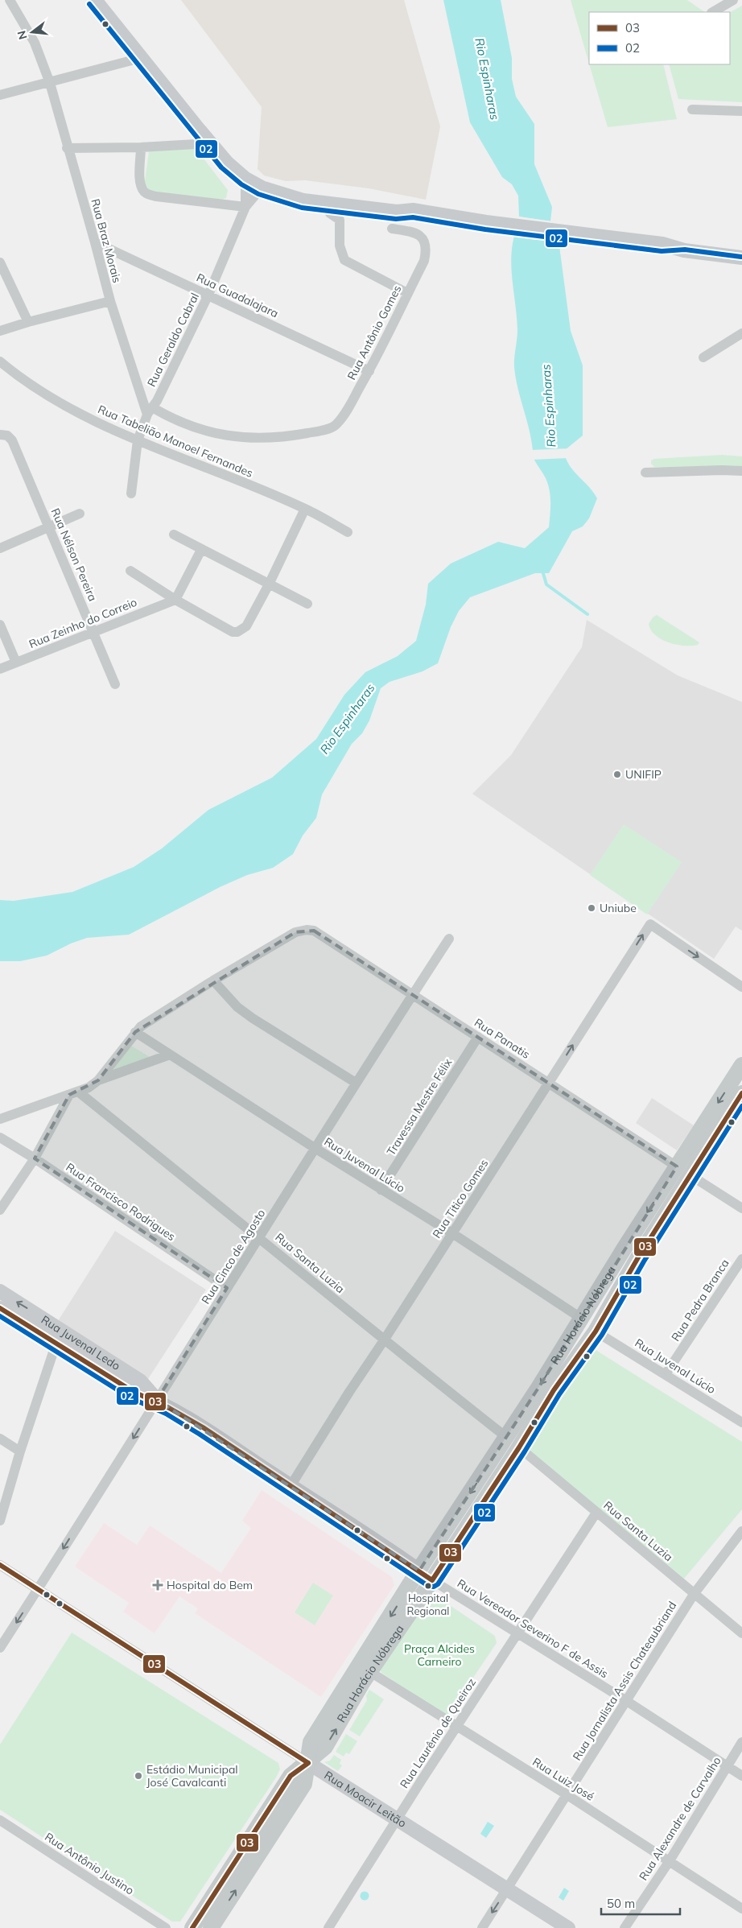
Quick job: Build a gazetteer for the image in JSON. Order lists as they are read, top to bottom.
{
  "streets": {
    "main road": ["Rua Horácio Nóbrega", "Rua Juvenal Ledo", "Rua Moacir Leitão"],
    "street": [
      "Rua Braz Morais",
      "Rua Guadalajara",
      "Rua Antônio Gomes",
      "Rua Geraldo Cabral",
      "Rua Tabelião Manoel Fernandes",
      "Rua Nélson Pereira",
      "Rua Zeinho do Correio",
      "Rua Panatis",
      "Travessa Mestre Félix",
      "Rua Juvenal Lúcio",
      "Rua Titico Gomes",
      "Rua Francisco Rodrigues",
      "Rua Cinco de Agosto",
      "Rua Santa Luzia",
      "Rua Pedra Branca",
      "Rua Vereador Severino F de Assis",
      "Rua Jornalista Assis Chateaubriand",
      "Rua Laurênio de Queiroz",
      "Rua Luiz José",
      "Rua Alexandre de Carvalho",
      "Rua Antônio Justino"
    ]
  },
  "crossings": [
    ["Rua Braz Morais", "Rua Guadalajara"],
    ["Rua Braz Morais", "Rua Geraldo Cabral"],
    ["Rua Braz Morais", "Rua Tabelião Manoel Fernandes"],
    ["Rua Guadalajara", "Rua Antônio Gomes"],
    ["Rua Guadalajara", "Rua Geraldo Cabral"],
    ["Rua Antônio Gomes", "Rua Tabelião Manoel Fernandes"],
    ["Rua Geraldo Cabral", "Rua Tabelião Manoel Fernandes"],
    ["Rua Nélson Pereira", "Rua Zeinho do Correio"],
    ["Rua Panatis", "Travessa Mestre Félix"],
    ["Rua Panatis", "Rua Titico Gomes"],
    ["Rua Panatis", "Rua Cinco de Agosto"],
    ["Rua Panatis", "Rua Horácio Nóbrega"],
    ["Travessa Mestre Félix", "Rua Juvenal Lúcio"],
    ["Rua Juvenal Lúcio", "Rua Titico Gomes"],
    ["Rua Juvenal Lúcio", "Rua Cinco de Agosto"],
    ["Rua Juvenal Lúcio", "Rua Pedra Branca"],
    ["Rua Juvenal Lúcio", "Rua Horácio Nóbrega"],
    ["Rua Titico Gomes", "Rua Santa Luzia"],
    ["Rua Titico Gomes", "Rua Juvenal Ledo"],
    ["Rua Francisco Rodrigues", "Rua Cinco de Agosto"],
    ["Rua Cinco de Agosto", "Rua Santa Luzia"],
    ["Rua Cinco de Agosto", "Rua Juvenal Ledo"],
    ["Rua Cinco de Agosto", "Rua Moacir Leitão"],
    ["Rua Santa Luzia", "Rua Horácio Nóbrega"],
    ["Rua Santa Luzia", "Rua Jornalista Assis Chateaubriand"],
    ["Rua Santa Luzia", "Rua Laurênio de Queiroz"],
    ["Rua Horácio Nóbrega", "Rua Juvenal Ledo"],
    ["Rua Horácio Nóbrega", "Rua Vereador Severino F de Assis"],
    ["Rua Horácio Nóbrega", "Rua Luiz José"],
    ["Rua Horácio Nóbrega", "Rua Moacir Leitão"],
    ["Rua Vereador Severino F de Assis", "Rua Jornalista Assis Chateaubriand"],
    ["Rua Vereador Severino F de Assis", "Rua Laurênio de Queiroz"],
    ["Rua Vereador Severino F de Assis", "Rua Alexandre de Carvalho"],
    ["Rua Jornalista Assis Chateaubriand", "Rua Luiz José"],
    ["Rua Jornalista Assis Chateaubriand", "Rua Moacir Leitão"],
    ["Rua Laurênio de Queiroz", "Rua Luiz José"],
    ["Rua Laurênio de Queiroz", "Rua Moacir Leitão"],
    ["Rua Luiz José", "Rua Alexandre de Carvalho"]
  ],
  "water": ["Rio Espinharas"],
  "parks": ["Praça Alcides Carneiro"],
  "places": {
    "other": [
      "UNIFIP",
      "Uniube",
      "Hospital Regional",
      "Estádio Municipal José Cavalcanti"
    ],
    "health": ["Hospital do Bem"]
  },
  "lines": ["transit line 02", "transit line 03"],
  "legend": ["03", "02"],
  "scale_bar": "50 m",
  "north": "left"
}
